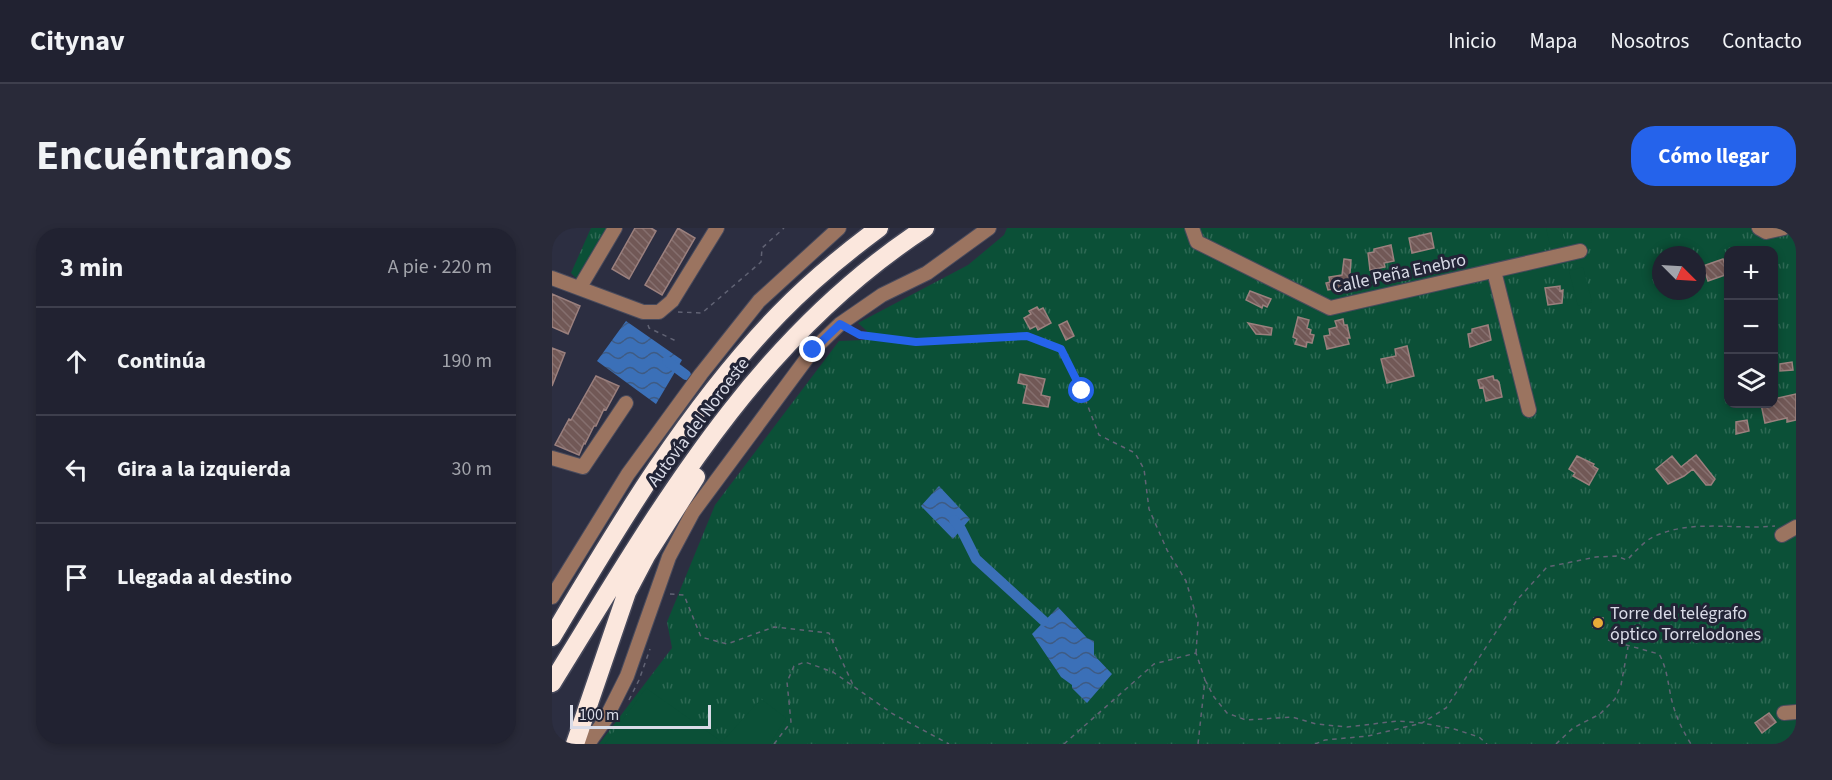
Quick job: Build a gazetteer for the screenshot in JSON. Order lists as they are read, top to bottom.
{
  "streets": {
    "highway": ["Autovía del Noroeste"],
    "street": ["Calle Peña Enebro"]
  },
  "places": ["Torre del telégrafo óptico Torrelodones"],
  "scale_bar": "100 m",
  "north": "bottom right",
  "page": {
    "header": "Citynav",
    "nav": [
      "Inicio",
      "Mapa",
      "Nosotros",
      "Contacto"
    ],
    "title": "Encuéntranos",
    "buttons": "Cómo llegar",
    "heading": ["3 min", "A pie · 220 m"],
    "map_buttons": ["+", "−"],
    "list": [
      ["Continúa", "190 m"],
      ["Gira a la izquierda", "30 m"],
      "Llegada al destino"
    ],
    "scale": "100 m"
  }
}
